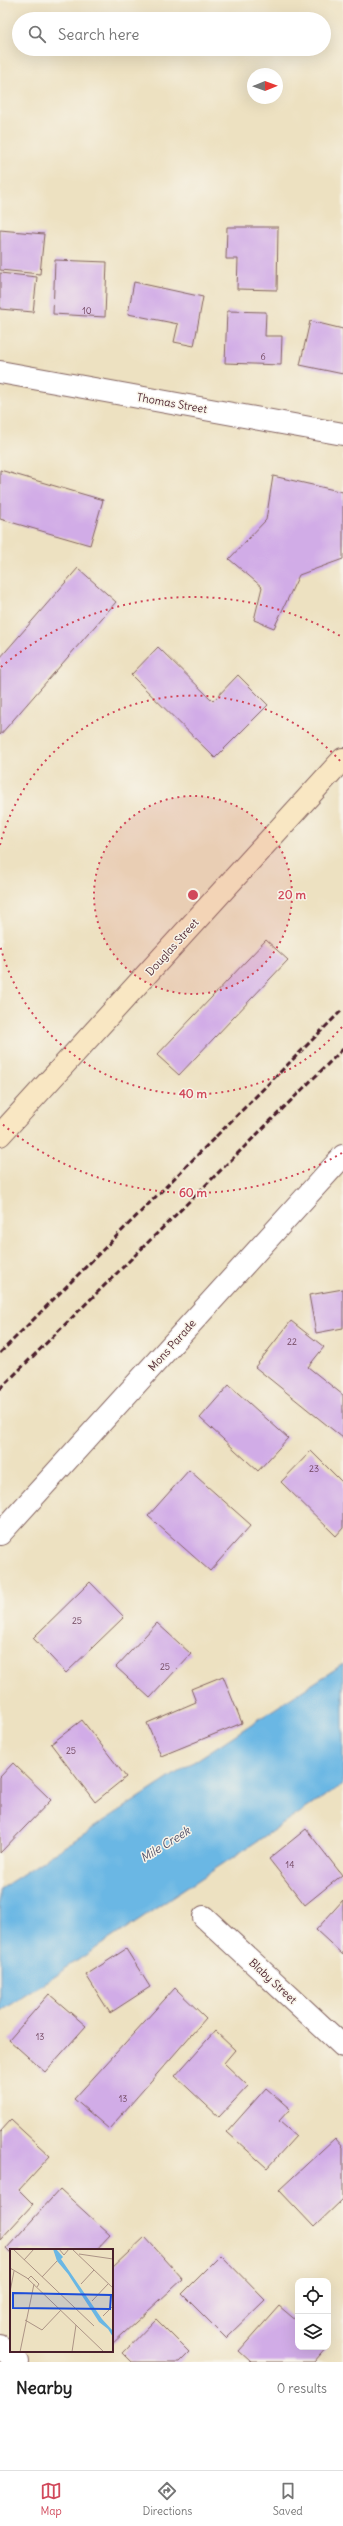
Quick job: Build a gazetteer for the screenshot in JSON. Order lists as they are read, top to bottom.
{
  "streets": {
    "main road": ["Douglas Street"],
    "street": ["Thomas Street", "Mons Parade", "Blaby Street"]
  },
  "water": ["Mile Creek"],
  "house_numbers": [
    "10",
    "6",
    "22",
    "23",
    "25",
    "25",
    "25",
    "14",
    "13",
    "13"
  ],
  "north": "right",
  "page": {
    "search": "Search here",
    "heading": ["Nearby", "0 results"],
    "nav": ["Map", "Directions", "Saved"]
  },
  "rings": ["20 m", "40 m", "60 m"]
}
